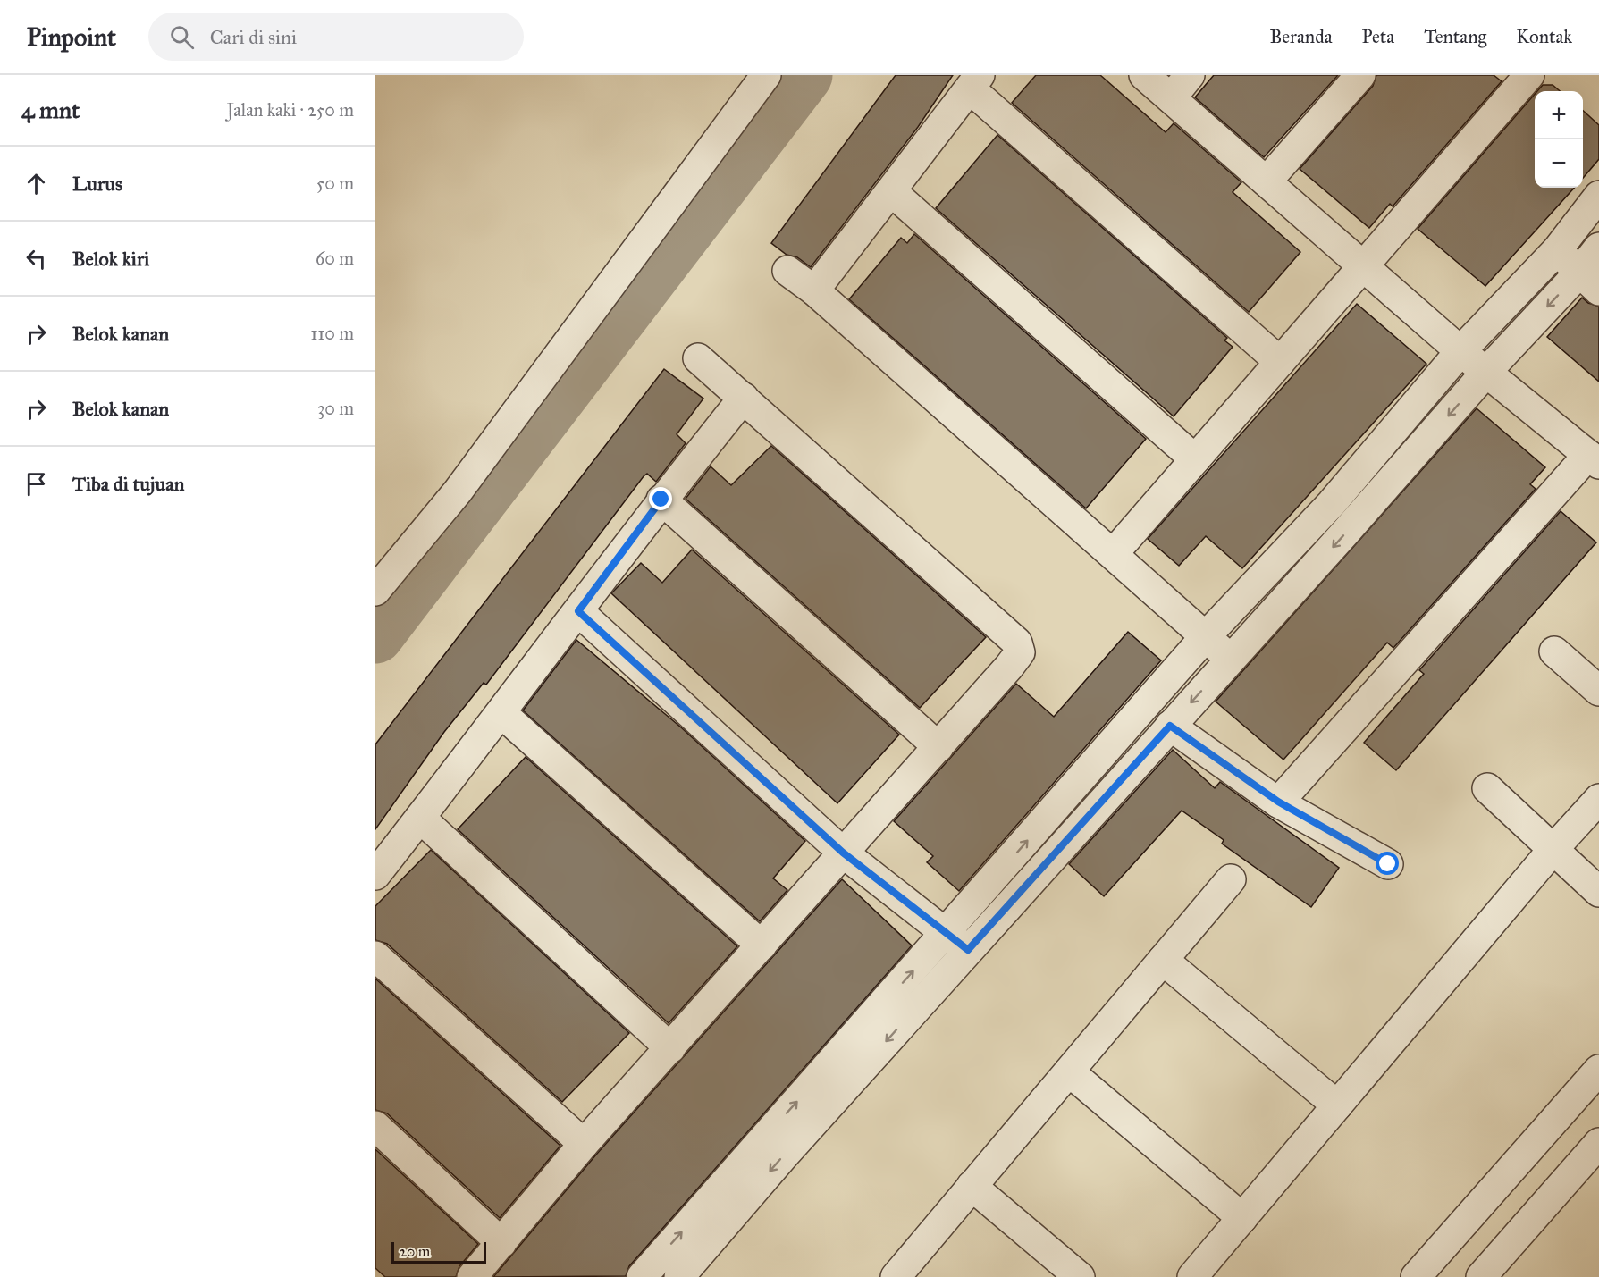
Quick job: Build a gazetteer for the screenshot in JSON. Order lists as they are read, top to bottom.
{
  "scale_bar": "20 m",
  "page": {
    "header": "Pinpoint",
    "search": "Cari di sini",
    "nav": [
      "Beranda",
      "Peta",
      "Tentang",
      "Kontak"
    ],
    "heading": ["4 mnt", "Jalan kaki · 250 m"],
    "map_buttons": ["+", "−"],
    "list": [
      ["Lurus", "50 m"],
      ["Belok kiri", "60 m"],
      ["Belok kanan", "110 m"],
      ["Belok kanan", "30 m"],
      "Tiba di tujuan"
    ],
    "scale": "20 m"
  }
}
